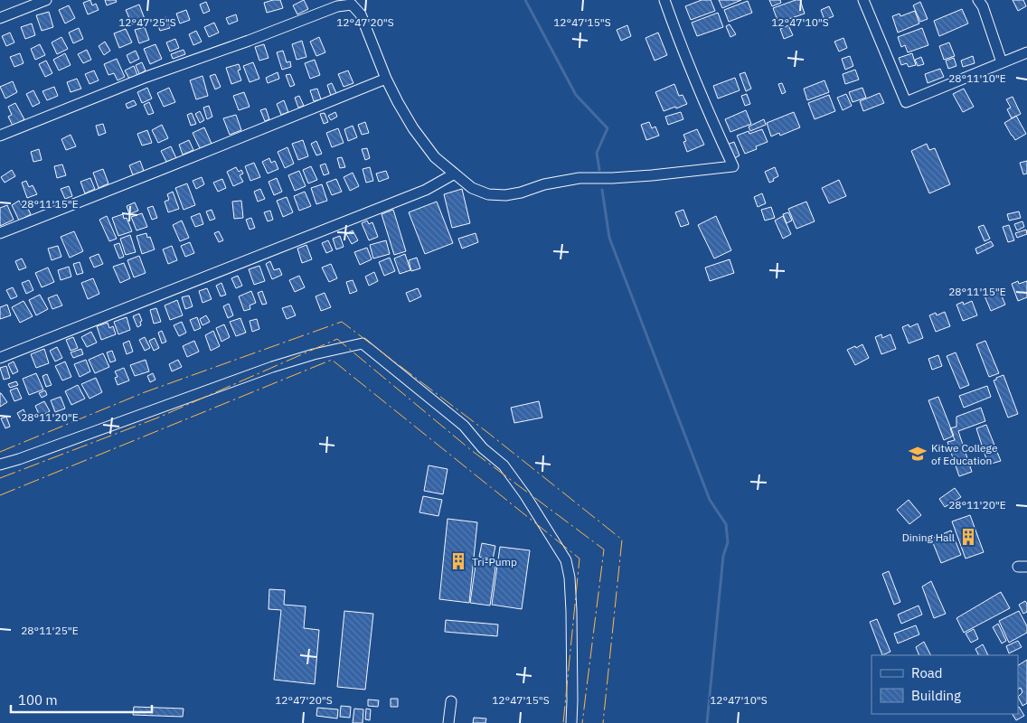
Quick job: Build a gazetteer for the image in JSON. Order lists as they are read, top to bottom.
{
  "places": {
    "school or university": ["Kitwe College of Education"],
    "building": ["Dining Hall", "Tri-Pump"]
  },
  "legend": ["Road", "Building"],
  "scale_bar": "100 m",
  "coordinates": [
    "12°47'25\"S",
    "12°47'20\"S",
    "12°47'15\"S",
    "12°47'10\"S",
    "28°11'10\"E",
    "28°11'15\"E",
    "28°11'20\"E",
    "28°11'25\"E"
  ]
}
